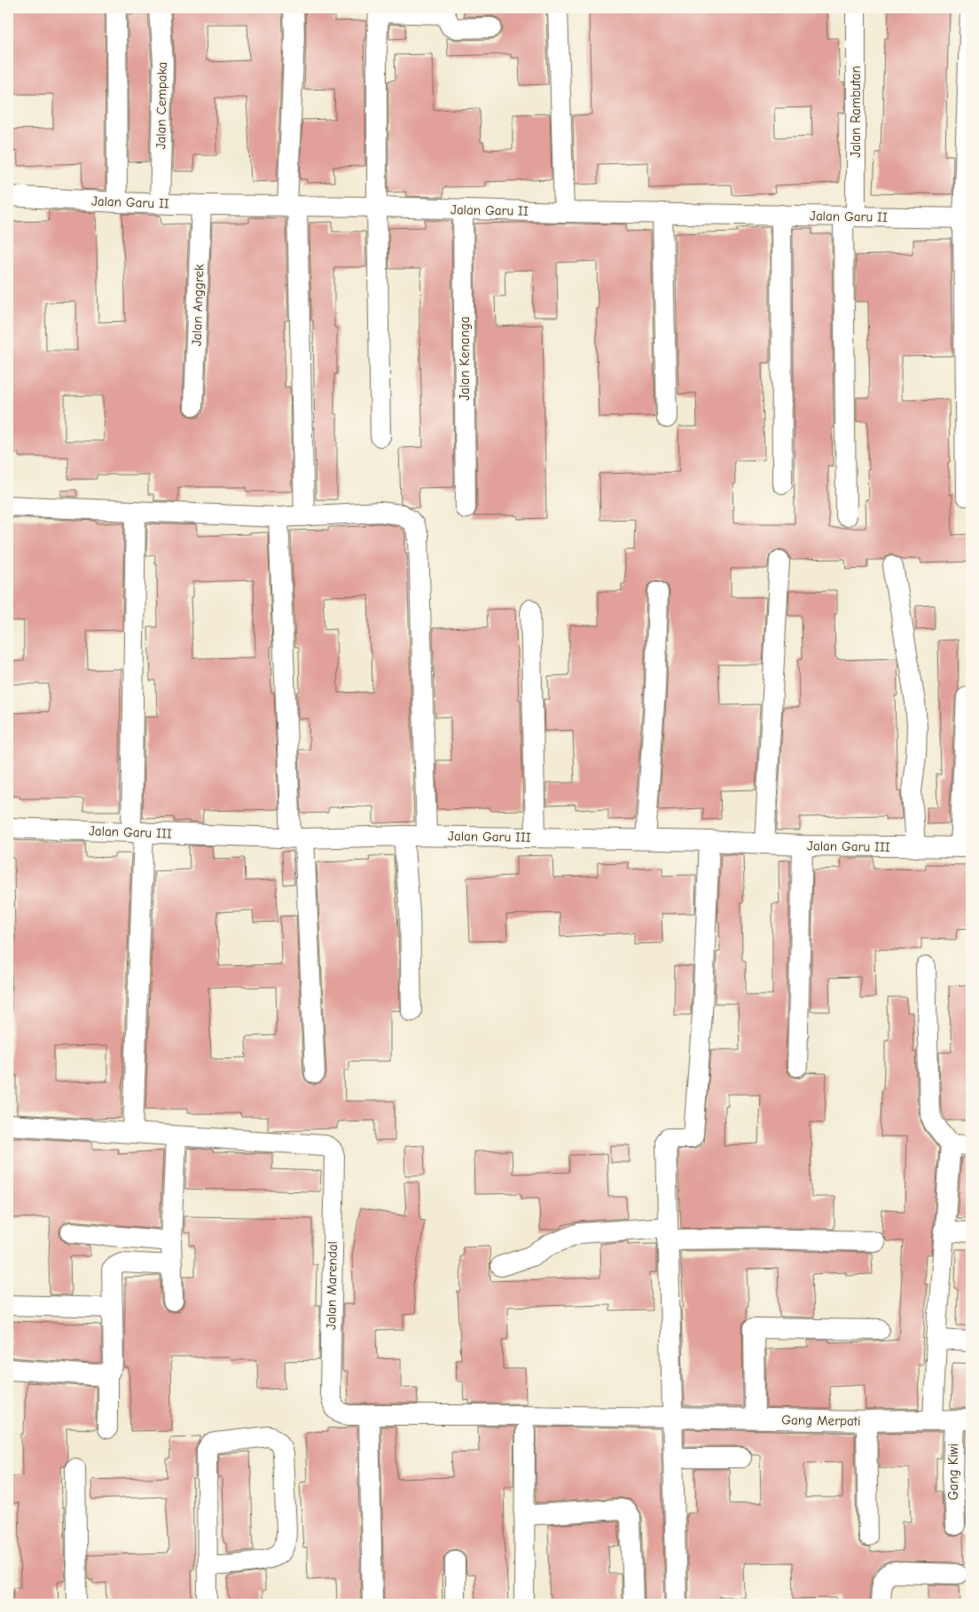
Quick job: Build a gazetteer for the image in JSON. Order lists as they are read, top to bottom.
{
  "streets": {
    "street": [
      "Jalan Cempaka",
      "Jalan Rambutan",
      "Jalan Garu II",
      "Jalan Anggrek",
      "Jalan Kenanga",
      "Jalan Garu III",
      "Jalan Marendal",
      "Gang Merpati",
      "Gang Kiwi"
    ]
  },
  "crossings": [
    ["Jalan Cempaka", "Jalan Garu II"],
    ["Jalan Rambutan", "Jalan Garu II"],
    ["Jalan Garu II", "Jalan Anggrek"],
    ["Jalan Garu II", "Jalan Kenanga"],
    ["Jalan Marendal", "Gang Merpati"],
    ["Gang Merpati", "Gang Kiwi"]
  ]
}
